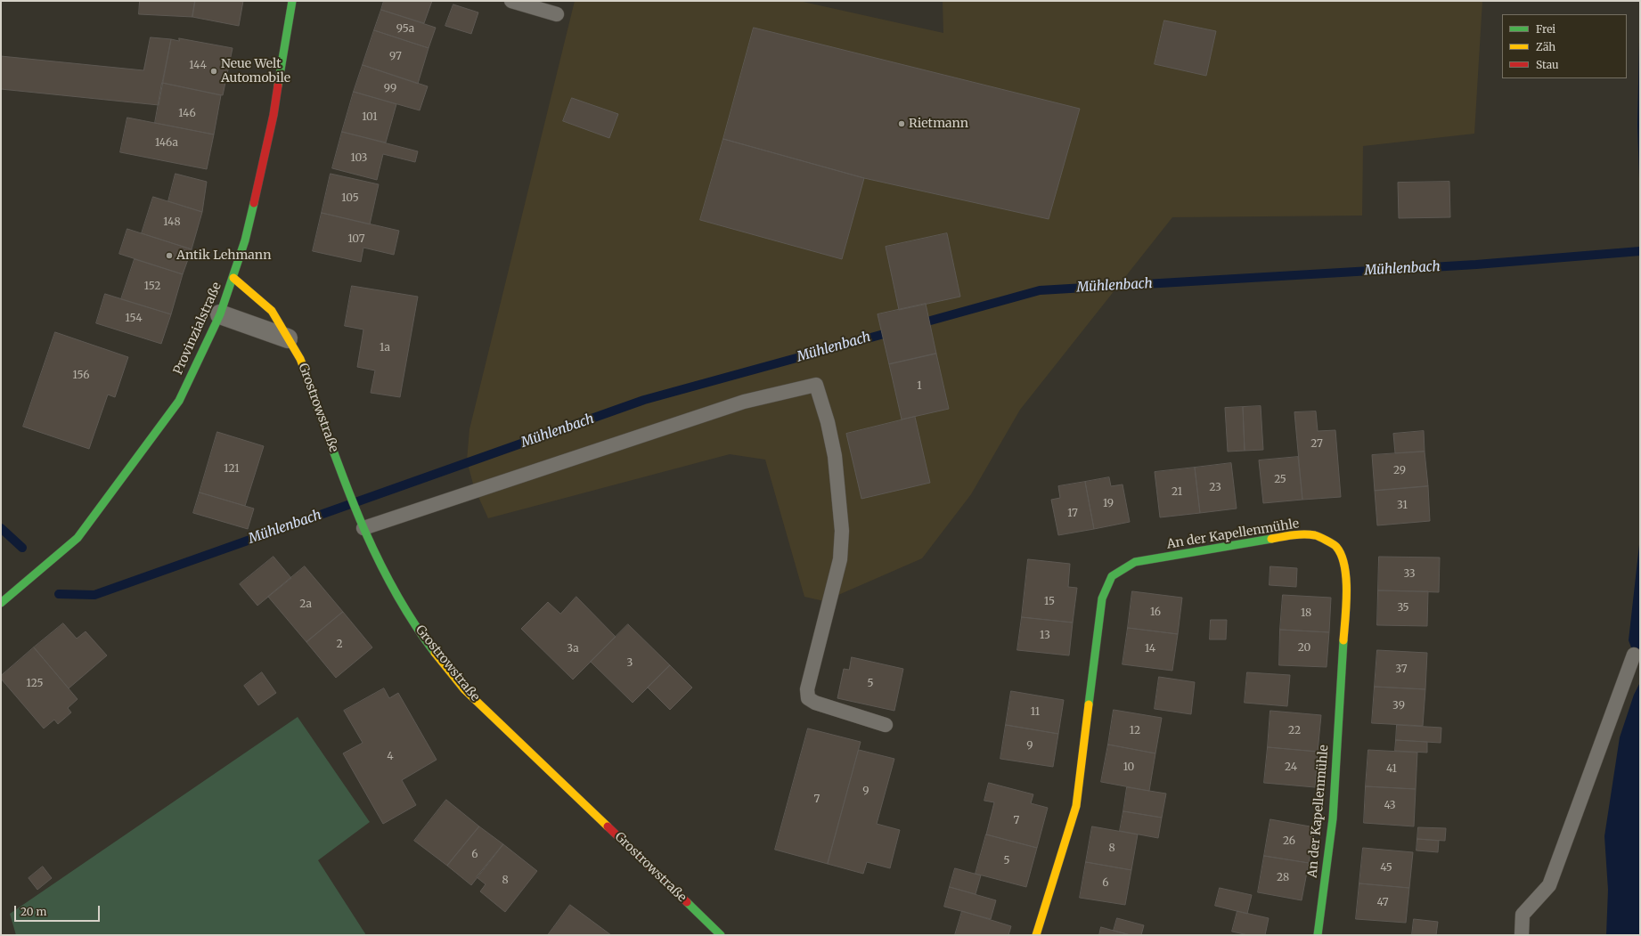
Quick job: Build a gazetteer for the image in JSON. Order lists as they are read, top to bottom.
{
  "streets": {
    "street": ["Provinzialstraße", "Grostrowstraße", "An der Kapellenmühle"]
  },
  "crossings": [
    ["Provinzialstraße", "Grostrowstraße"]
  ],
  "water": ["Mühlenbach"],
  "places": ["Neue Welt Automobile", "Rietmann", "Antik Lehmann"],
  "house_numbers": [
    "95a",
    "97",
    "144",
    "99",
    "146",
    "101",
    "146a",
    "103",
    "105",
    "148",
    "107",
    "152",
    "154",
    "1a",
    "156",
    "1",
    "27",
    "121",
    "29",
    "25",
    "23",
    "21",
    "19",
    "31",
    "17",
    "33",
    "15",
    "2a",
    "35",
    "16",
    "18",
    "13",
    "2",
    "20",
    "3a",
    "14",
    "3",
    "37",
    "125",
    "5",
    "39",
    "11",
    "12",
    "22",
    "9",
    "4",
    "10",
    "24",
    "41",
    "9",
    "7",
    "43",
    "7",
    "26",
    "8",
    "6",
    "5",
    "45",
    "28",
    "8",
    "6",
    "47"
  ],
  "legend": ["Frei", "Zäh", "Stau"],
  "scale_bar": "20 m"
}
